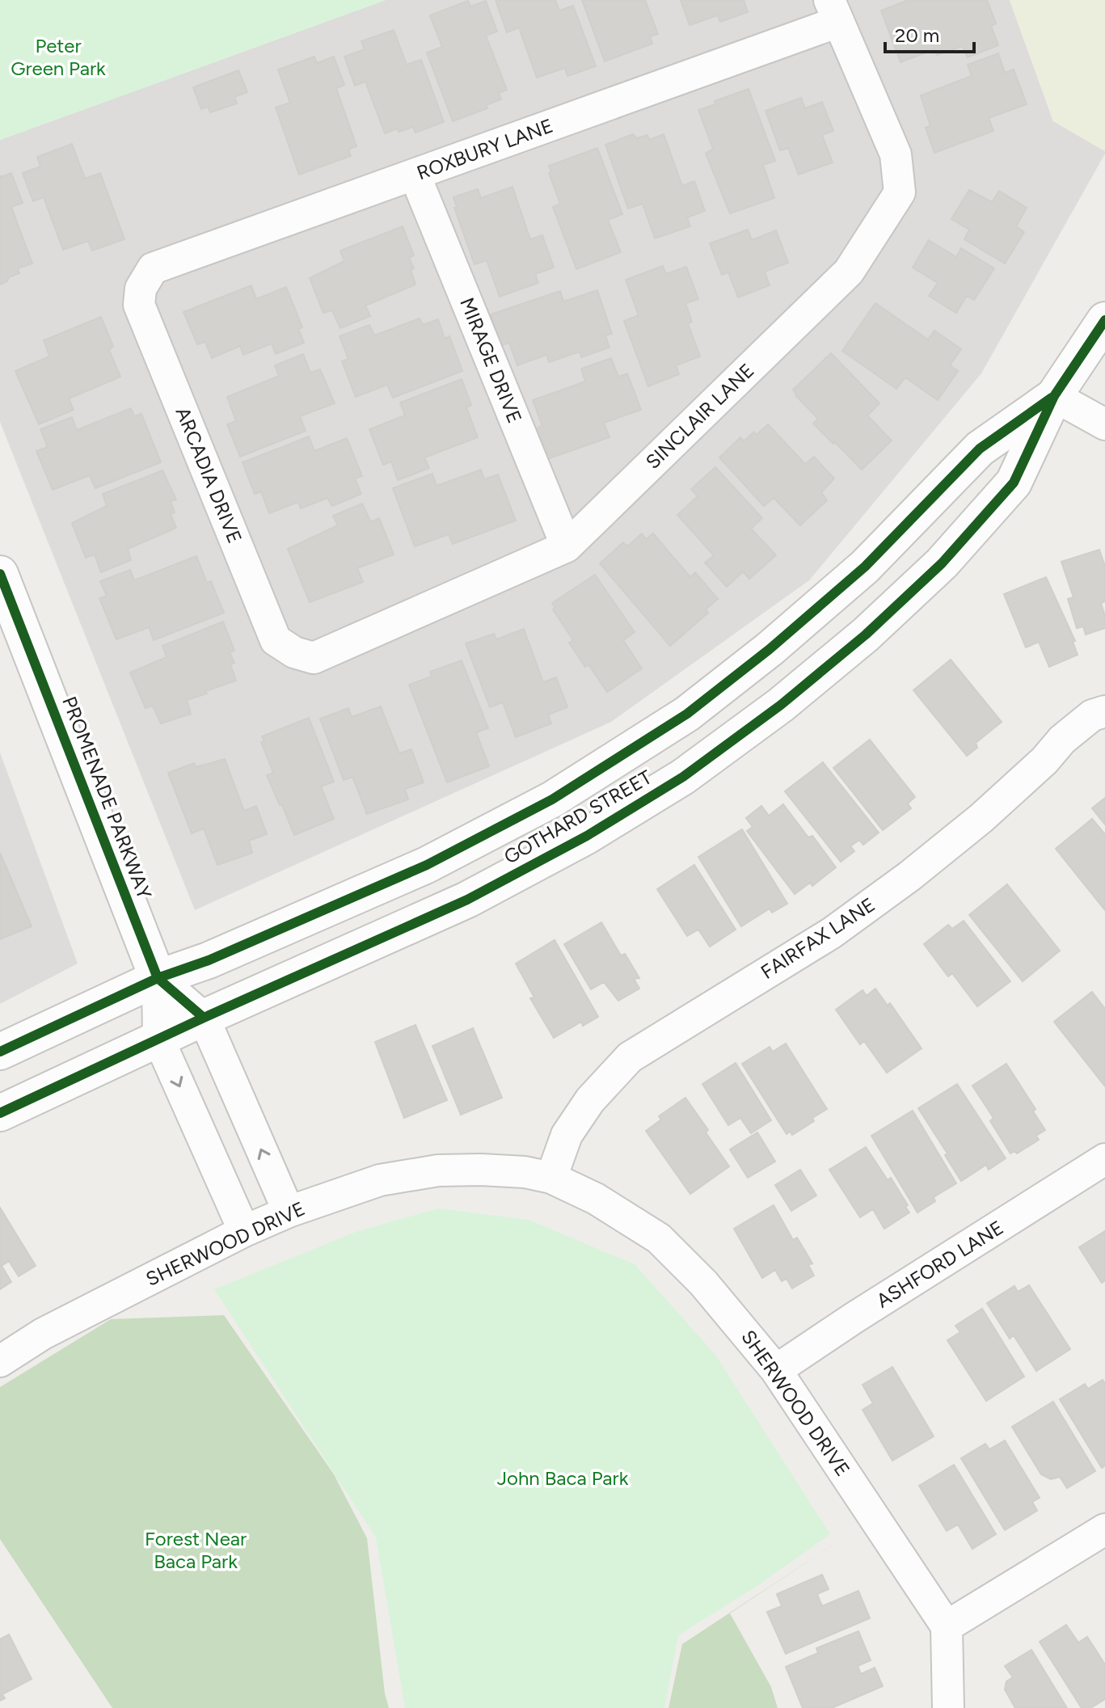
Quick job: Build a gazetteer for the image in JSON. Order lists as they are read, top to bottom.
{
  "streets": {
    "street": [
      "ROXBURY LANE",
      "MIRAGE DRIVE",
      "SINCLAIR LANE",
      "ARCADIA DRIVE",
      "PROMENADE PARKWAY",
      "GOTHARD STREET",
      "FAIRFAX LANE",
      "SHERWOOD DRIVE",
      "ASHFORD LANE"
    ]
  },
  "crossings": [
    ["ROXBURY LANE", "MIRAGE DRIVE"],
    ["ROXBURY LANE", "SINCLAIR LANE"],
    ["ROXBURY LANE", "ARCADIA DRIVE"],
    ["MIRAGE DRIVE", "SINCLAIR LANE"],
    ["SINCLAIR LANE", "ARCADIA DRIVE"],
    ["PROMENADE PARKWAY", "GOTHARD STREET"],
    ["PROMENADE PARKWAY", "SHERWOOD DRIVE"],
    ["FAIRFAX LANE", "SHERWOOD DRIVE"],
    ["SHERWOOD DRIVE", "ASHFORD LANE"]
  ],
  "parks": ["Peter Green Park", "John Baca Park", "Forest Near Baca Park"],
  "scale_bar": "20 m"
}
